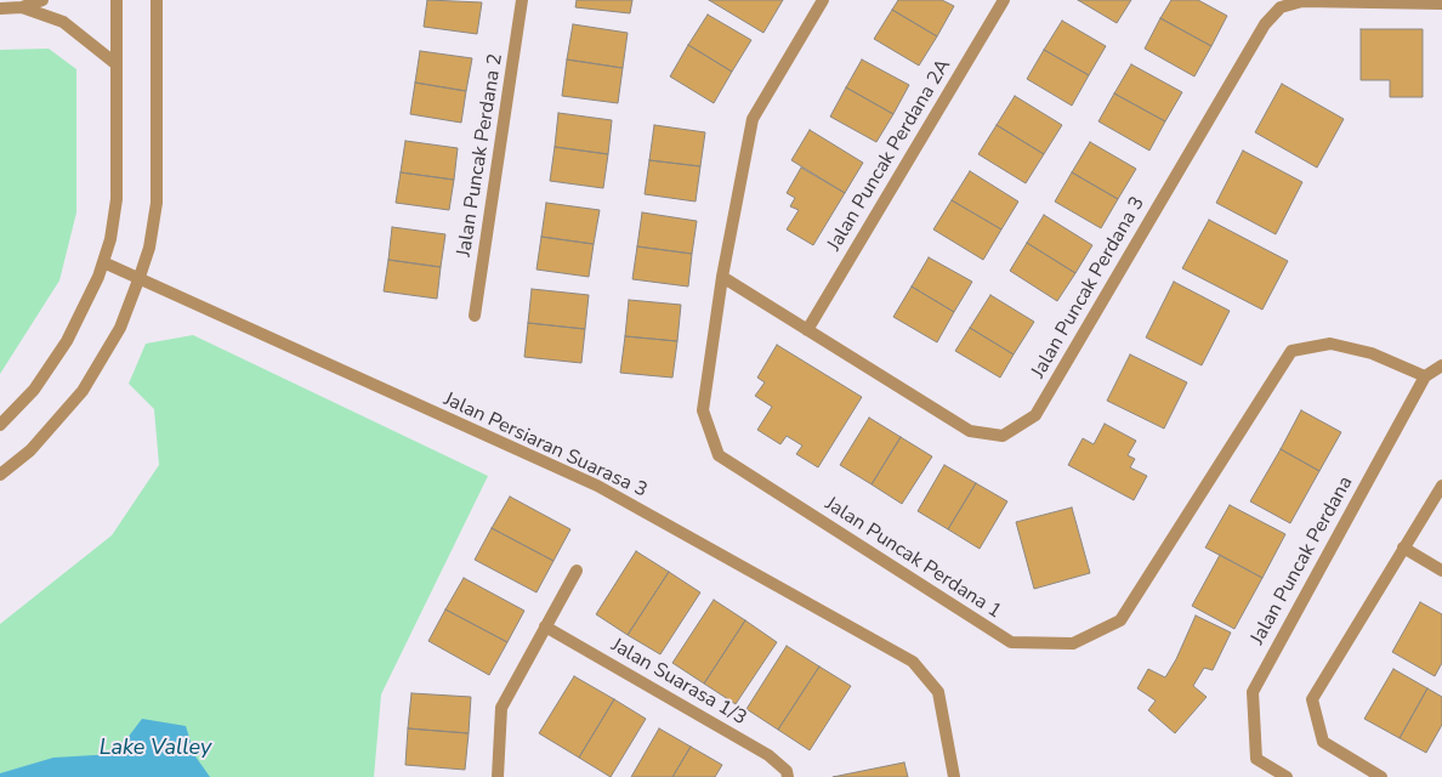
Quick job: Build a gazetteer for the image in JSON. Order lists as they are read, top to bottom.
{
  "streets": {
    "street": [
      "Jalan Puncak Perdana 2",
      "Jalan Puncak Perdana 2A",
      "Jalan Puncak Perdana 3",
      "Jalan Persiaran Suarasa 3",
      "Jalan Puncak Perdana 1",
      "Jalan Puncak Perdana",
      "Jalan Suarasa 1/3"
    ]
  },
  "crossings": [
    ["Jalan Puncak Perdana 2A", "Jalan Puncak Perdana 3"],
    ["Jalan Puncak Perdana 3", "Jalan Puncak Perdana 1"],
    ["Jalan Puncak Perdana 1", "Jalan Puncak Perdana"]
  ],
  "water": ["Lake Valley"]
}
